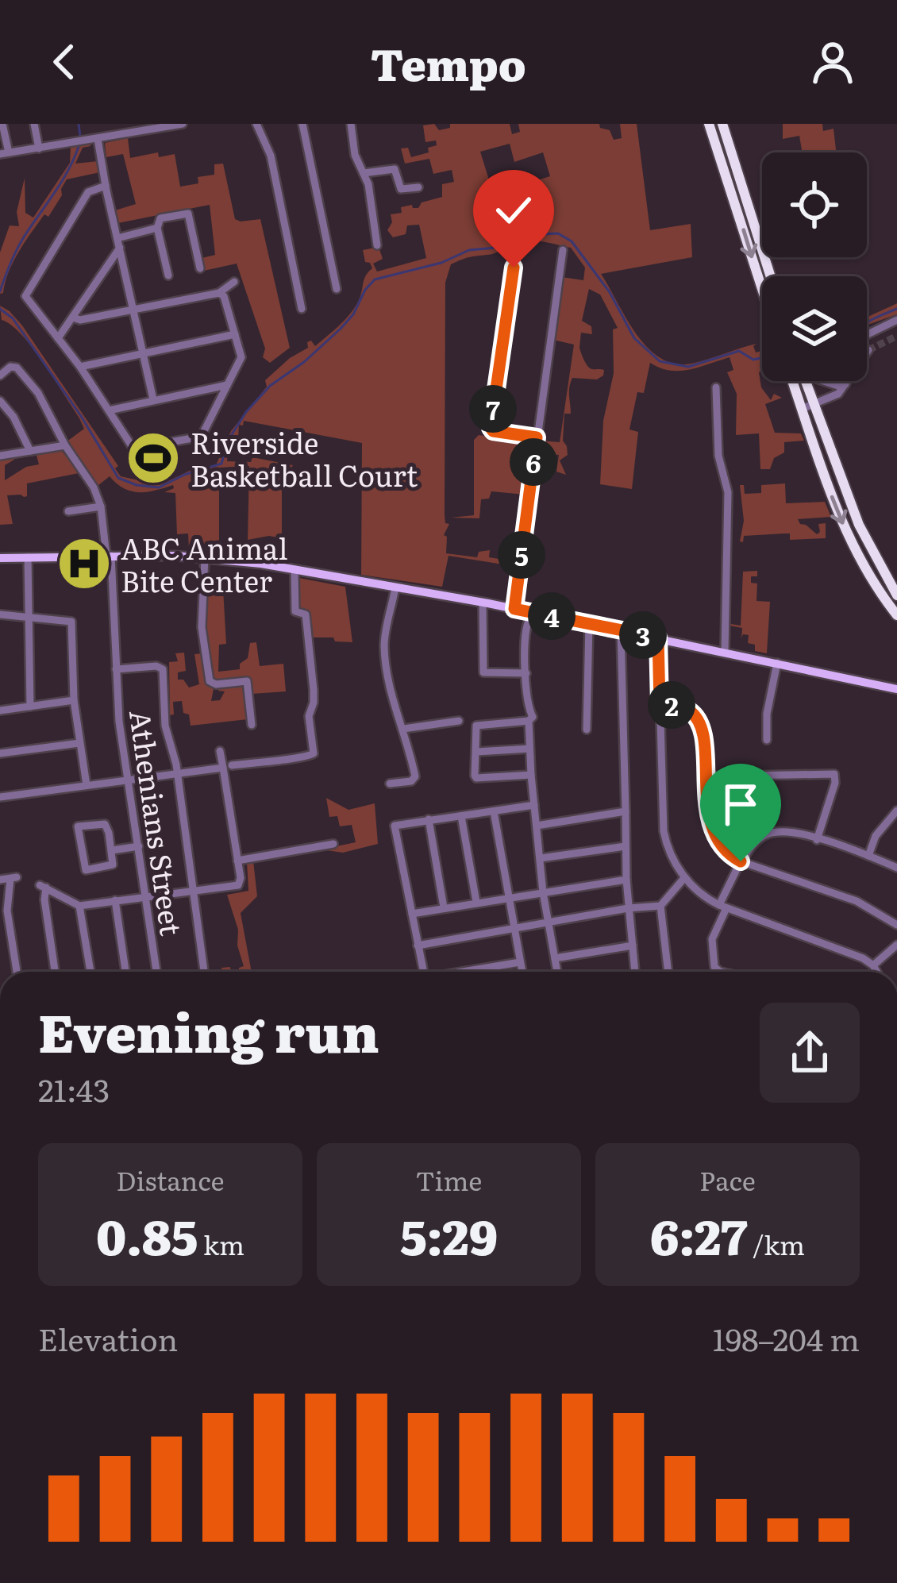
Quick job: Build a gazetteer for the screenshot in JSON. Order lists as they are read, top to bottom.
{
  "streets": {
    "street": ["Athenians Street"]
  },
  "places": {
    "sports": ["Riverside Basketball Court"],
    "hospital": ["ABC Animal Bite Center"]
  },
  "page": {
    "header": "Tempo",
    "pins": [
      "7",
      "6",
      "5",
      "4",
      "3",
      "2"
    ],
    "heading": ["Evening run", "21:43"],
    "stats": [
      ["Distance", "0.85 km"],
      ["Time", "5:29"],
      ["Pace", "6:27 /km"]
    ],
    "chart": ["Elevation", "198–204 m"]
  }
}
